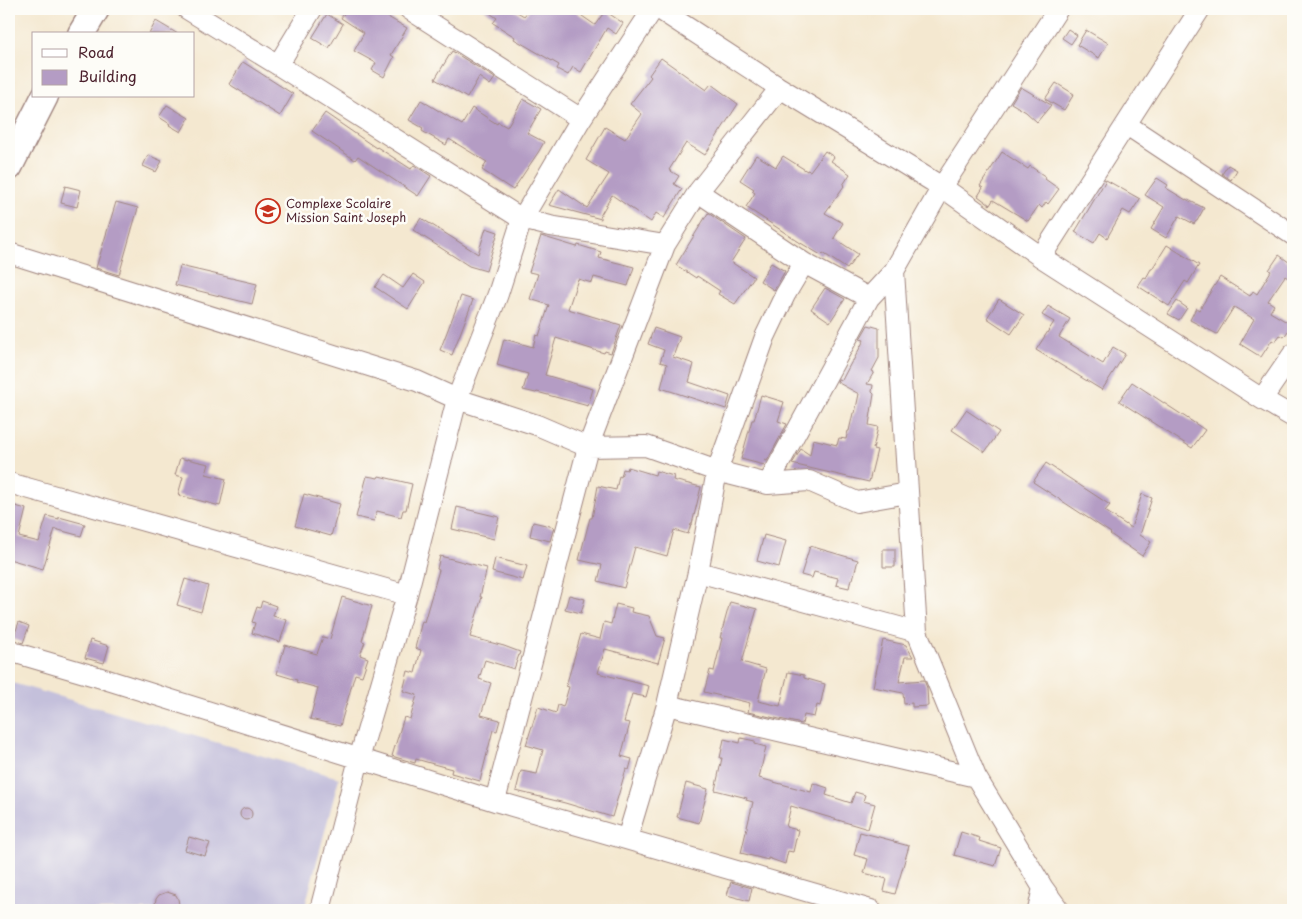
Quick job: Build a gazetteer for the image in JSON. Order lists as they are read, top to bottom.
{
  "places": {
    "school or university": ["Complexe Scolaire Mission Saint Joseph"]
  },
  "legend": ["Road", "Building"]
}
